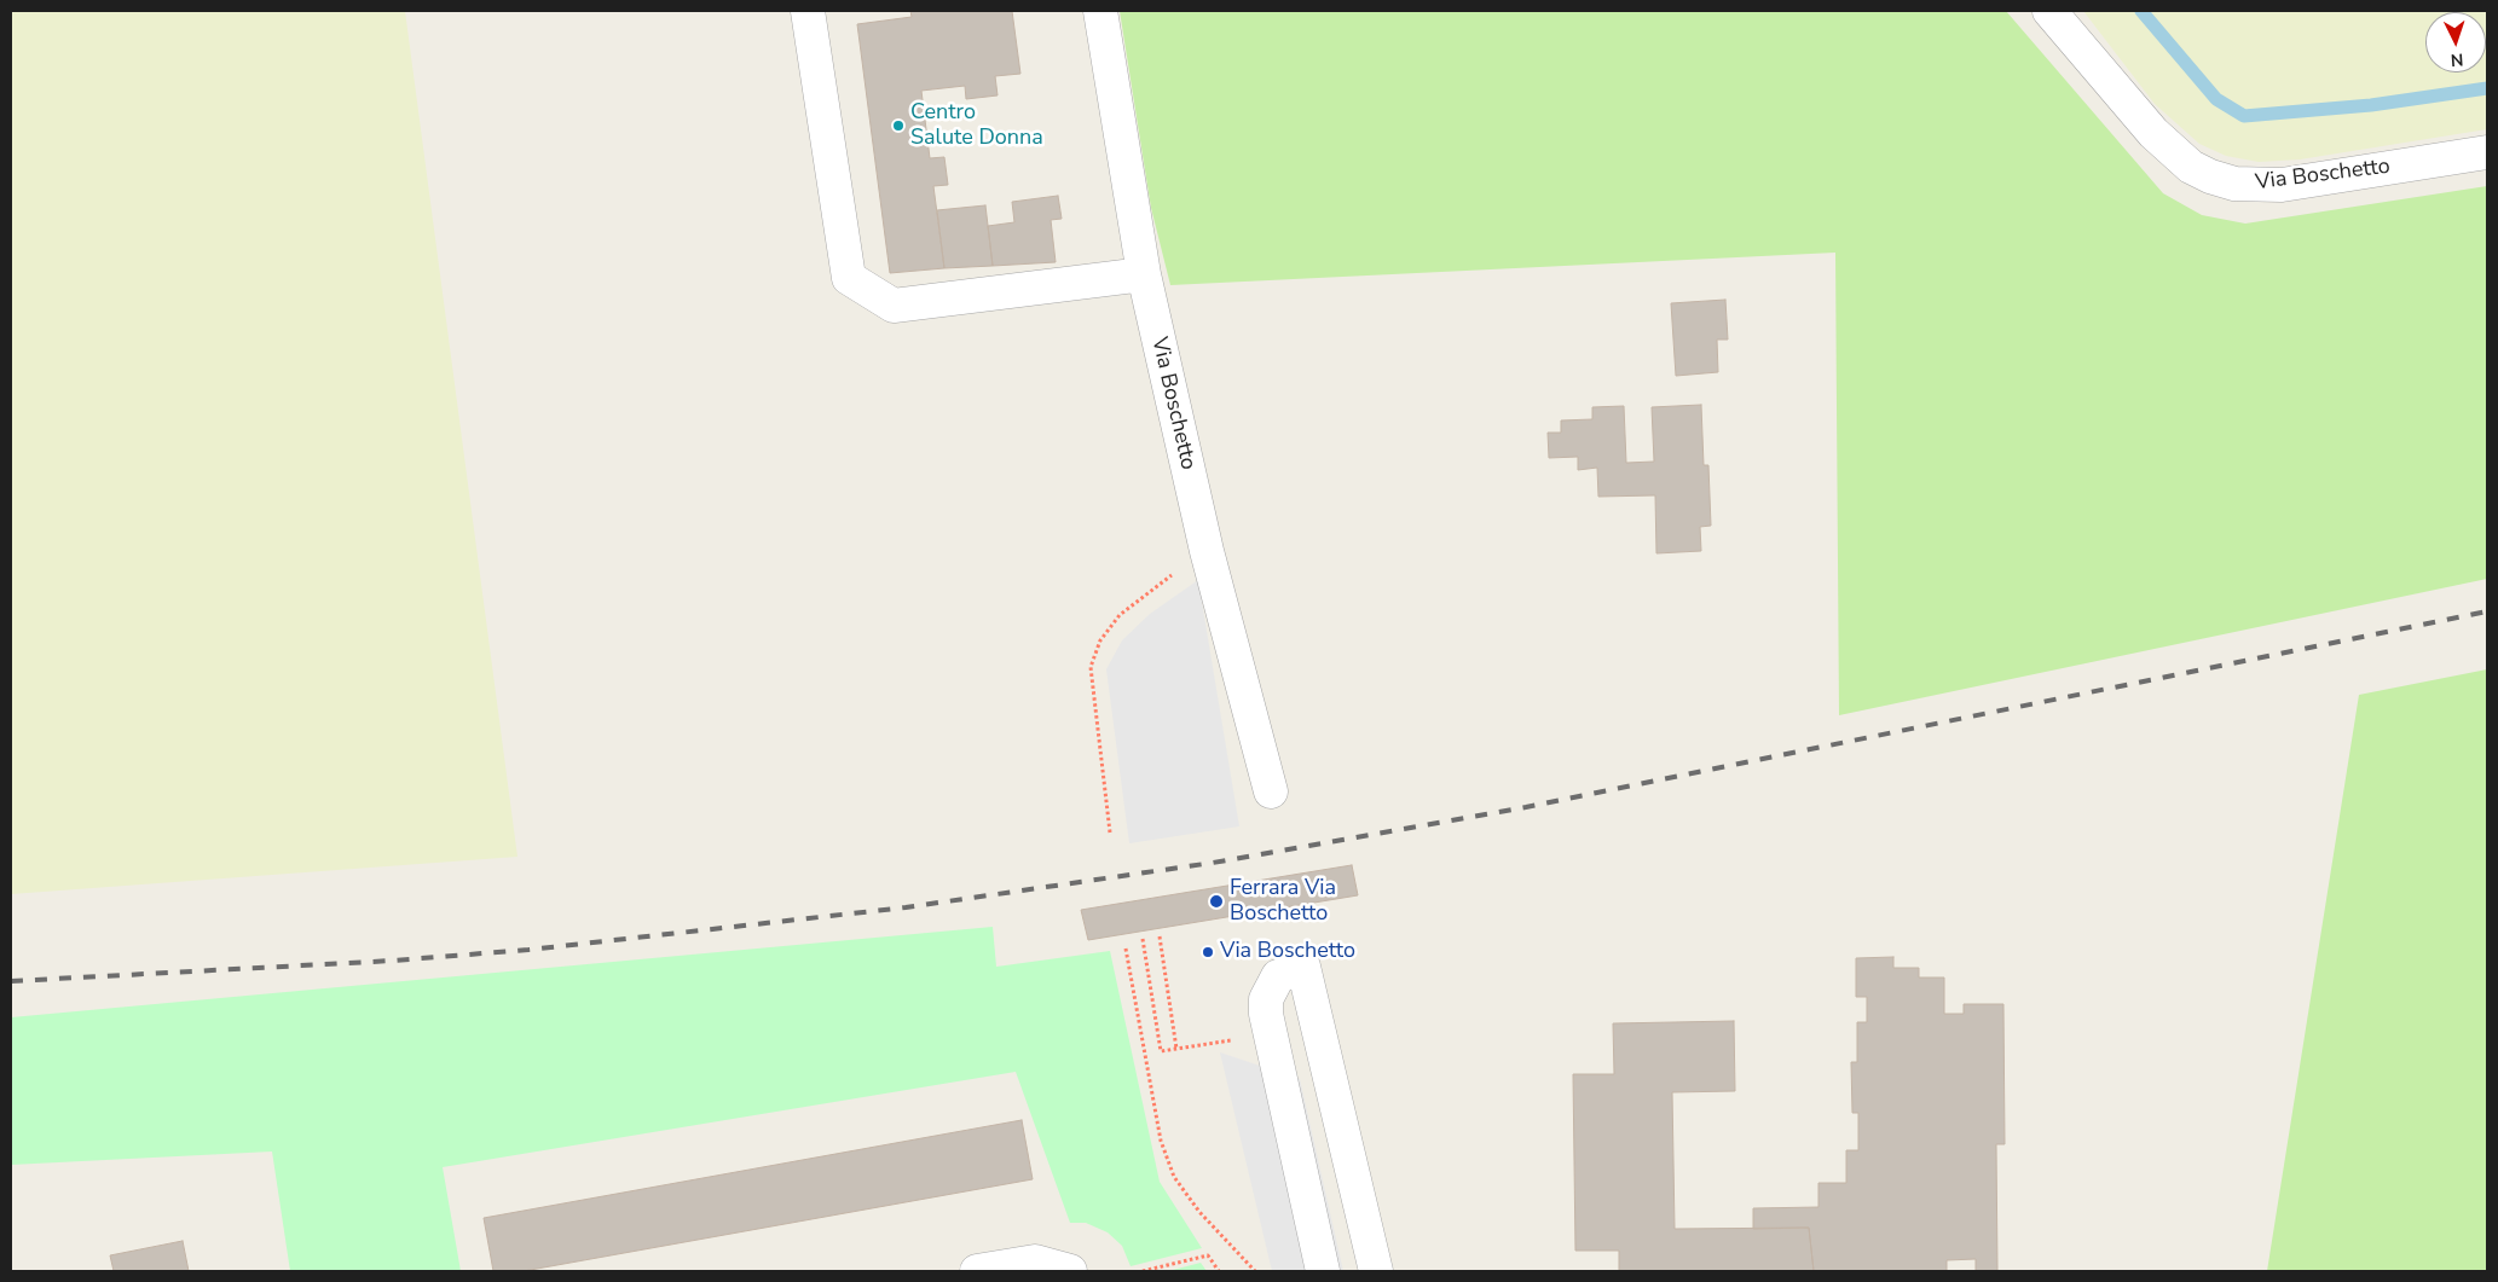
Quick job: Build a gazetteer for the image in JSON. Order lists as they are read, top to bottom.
{
  "streets": {
    "street": ["Via Boschetto"]
  },
  "places": ["Centro Salute Donna", "Ferrara Via Boschetto", "Via Boschetto"],
  "north": "bottom"
}
